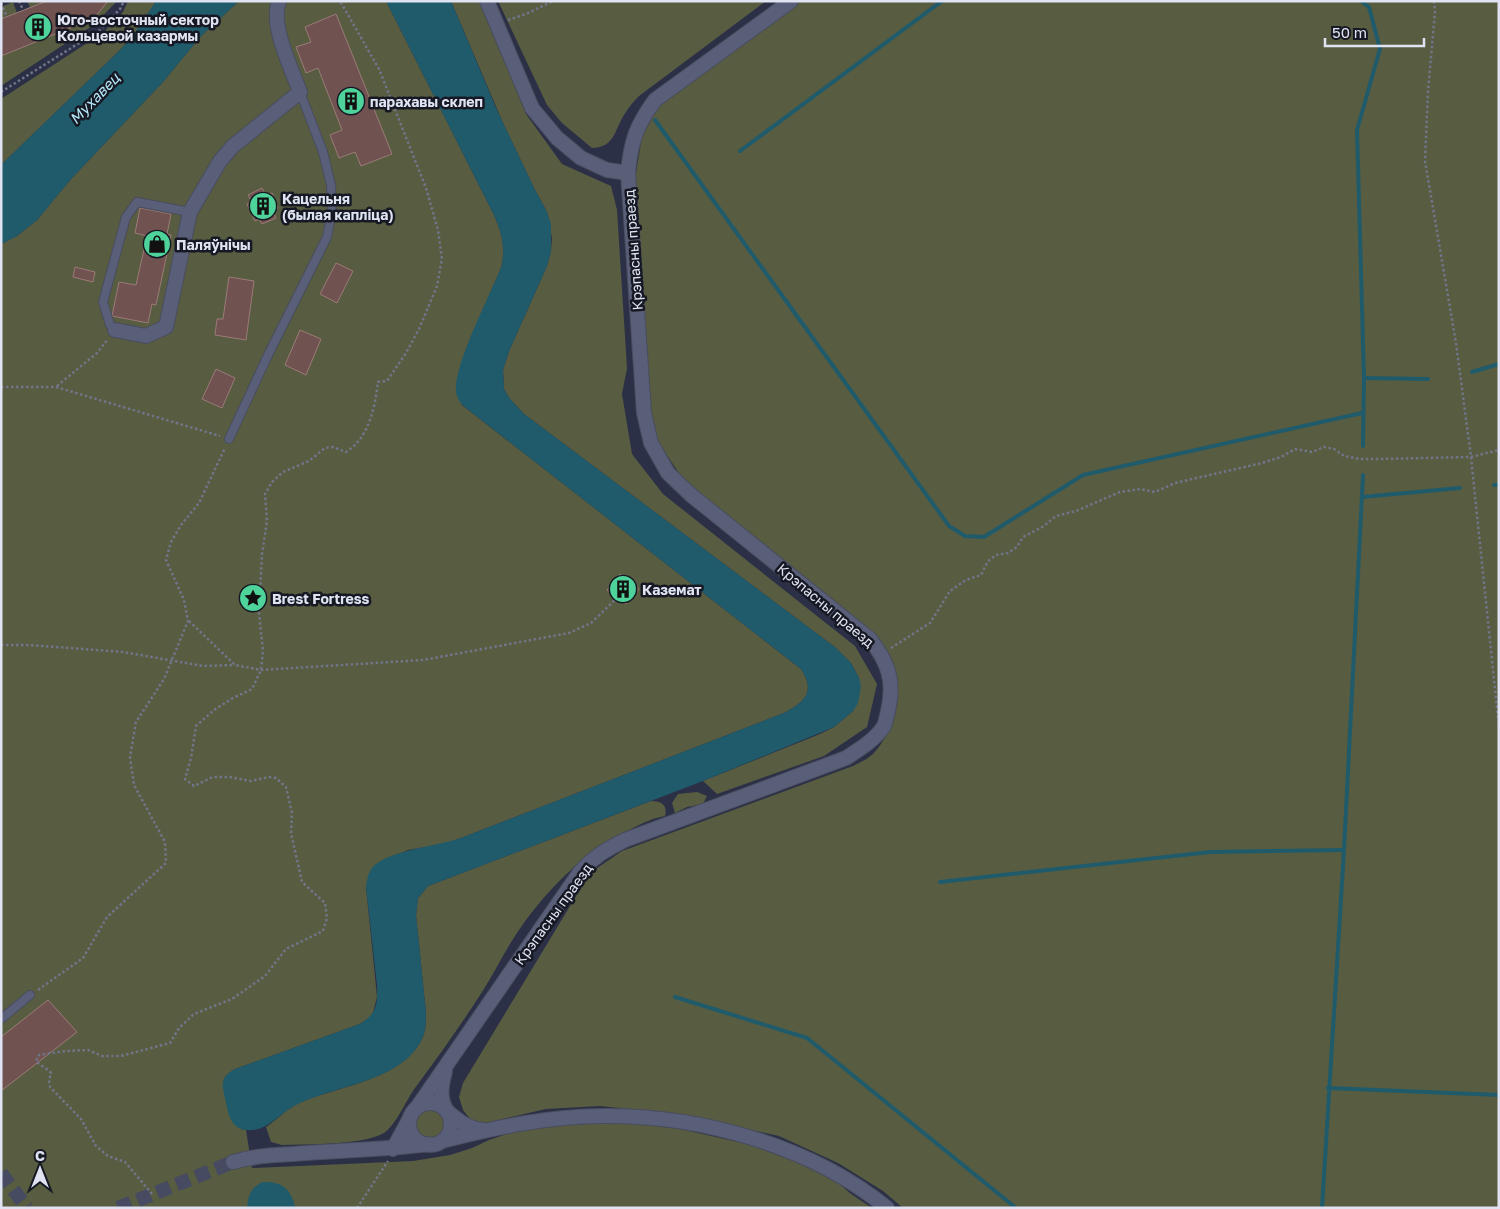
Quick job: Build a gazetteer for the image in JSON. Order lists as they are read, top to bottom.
{
  "streets": {
    "street": ["Крэпасны праезд"]
  },
  "water": ["Мухавец"],
  "places": {
    "building": [
      "Юго-восточный сектор Кольцевой казармы",
      "парахавы склеп",
      "Кацельня (былая капліца)",
      "Каземат"
    ],
    "shop": ["Паляўнічы"],
    "place": ["Brest Fortress"]
  },
  "scale_bar": "50 m",
  "north": "top"
}
